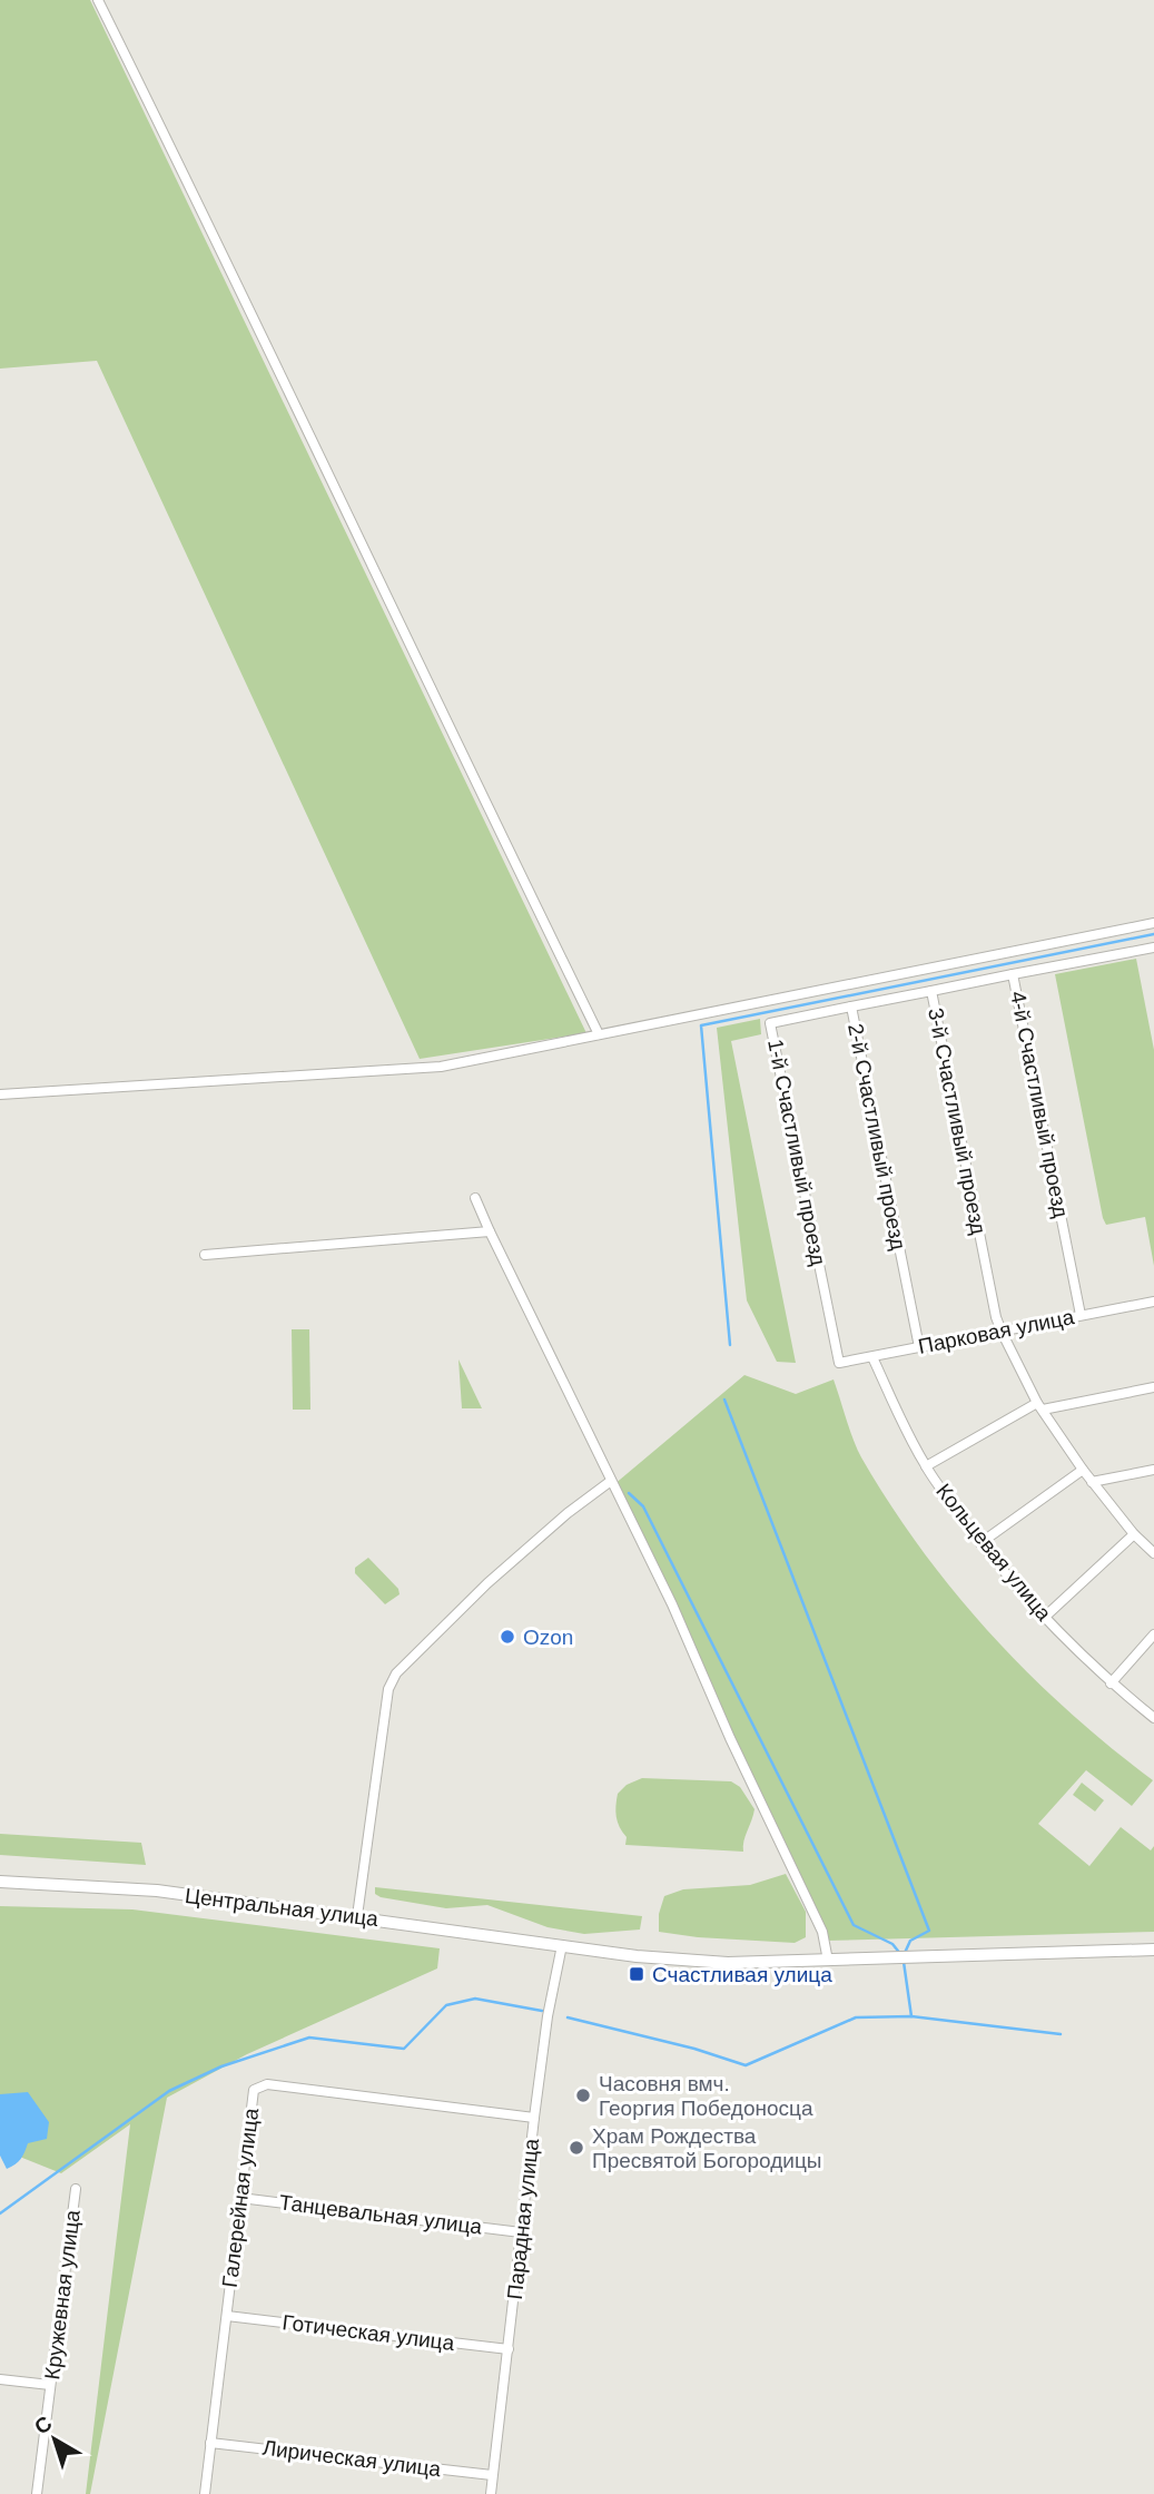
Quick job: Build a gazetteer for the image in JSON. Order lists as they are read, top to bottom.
{
  "streets": {
    "main road": ["Центральная улица"],
    "street": [
      "4-й Счастливый проезд",
      "3-й Счастливый проезд",
      "2-й Счастливый проезд",
      "1-й Счастливый проезд",
      "Парковая улица",
      "Кольцевая улица",
      "Галерейная улица",
      "Танцевальная улица",
      "Парадная улица",
      "Кружевная улица",
      "Готическая улица",
      "Лирическая улица"
    ]
  },
  "crossings": [
    ["4-й Счастливый проезд", "3-й Счастливый проезд"],
    ["4-й Счастливый проезд", "Парковая улица"],
    ["3-й Счастливый проезд", "2-й Счастливый проезд"],
    ["3-й Счастливый проезд", "Парковая улица"],
    ["2-й Счастливый проезд", "1-й Счастливый проезд"],
    ["2-й Счастливый проезд", "Парковая улица"],
    ["1-й Счастливый проезд", "Парковая улица"],
    ["Парковая улица", "Кольцевая улица"],
    ["Центральная улица", "Парадная улица"],
    ["Галерейная улица", "Танцевальная улица"],
    ["Галерейная улица", "Парадная улица"],
    ["Галерейная улица", "Готическая улица"],
    ["Галерейная улица", "Лирическая улица"],
    ["Танцевальная улица", "Парадная улица"],
    ["Парадная улица", "Готическая улица"],
    ["Парадная улица", "Лирическая улица"]
  ],
  "places": {
    "other": ["Ozon", "Часовня вмч. Георгия Победоносца", "Храм Рождества Пресвятой Богородицы"],
    "transit": ["Счастливая улица"]
  },
  "north": "top left"
}
